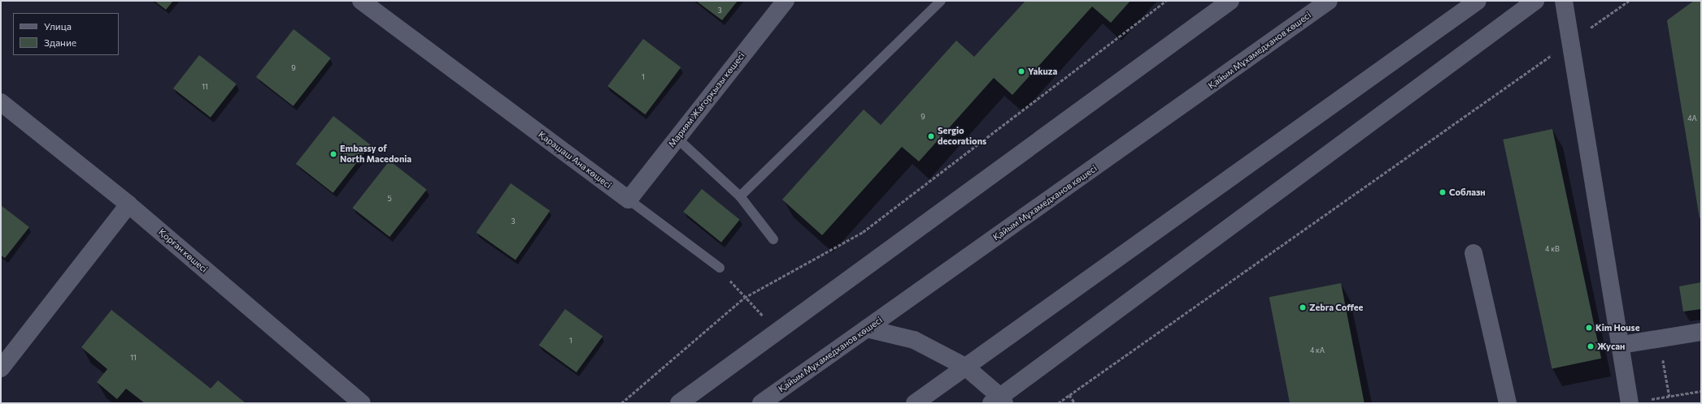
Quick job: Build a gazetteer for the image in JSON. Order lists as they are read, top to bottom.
{
  "streets": {
    "street": [
      "Қайым Мұхамедханов көшесі",
      "Мариям Жагорқызы көшесі",
      "Қарашаш Ана көшесі",
      "Қорған көшесі"
    ]
  },
  "crossings": [
    ["Мариям Жагорқызы көшесі", "Қарашаш Ана көшесі"]
  ],
  "places": [
    "Yakuza",
    "Sergio decorations",
    "Embassy of North Macedonia",
    "Соблазн",
    "Zebra Coffee",
    "Kim House",
    "Жусан"
  ],
  "house_numbers": [
    "3",
    "9",
    "1",
    "11",
    "9",
    "4А",
    "5",
    "3",
    "4 кВ",
    "1",
    "4 кА",
    "11"
  ],
  "legend": ["Улица", "Здание"]
}
